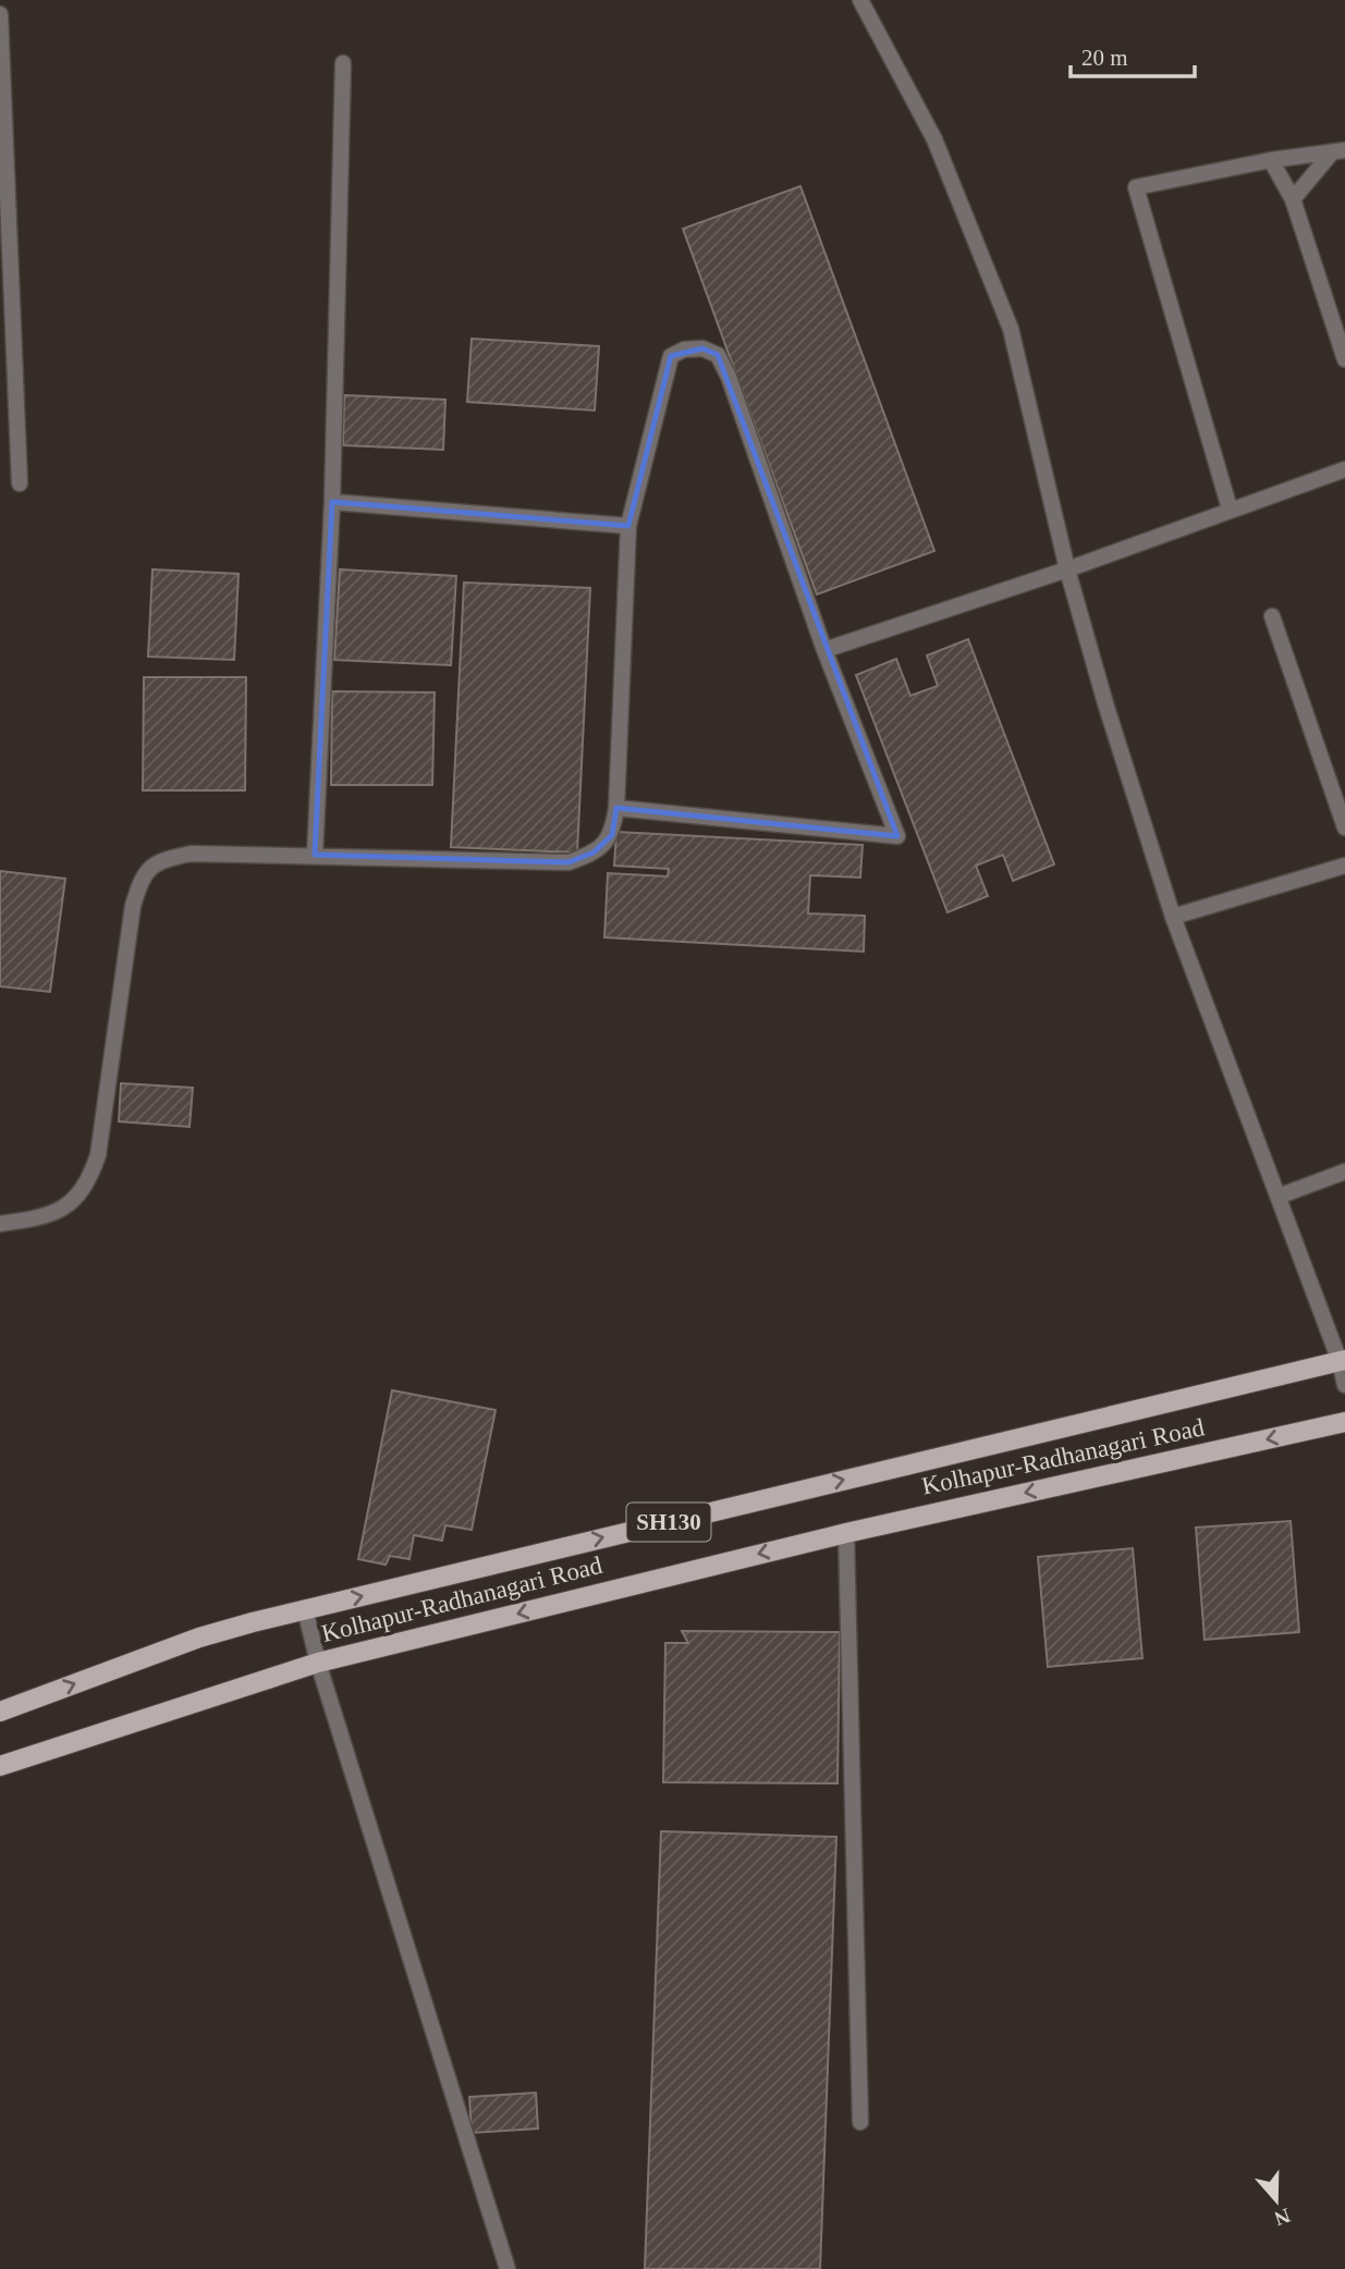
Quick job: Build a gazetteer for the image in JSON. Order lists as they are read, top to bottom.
{
  "streets": {
    "main road": ["Kolhapur-Radhanagari Road", "SH130"]
  },
  "scale_bar": "20 m",
  "north": "bottom"
}
